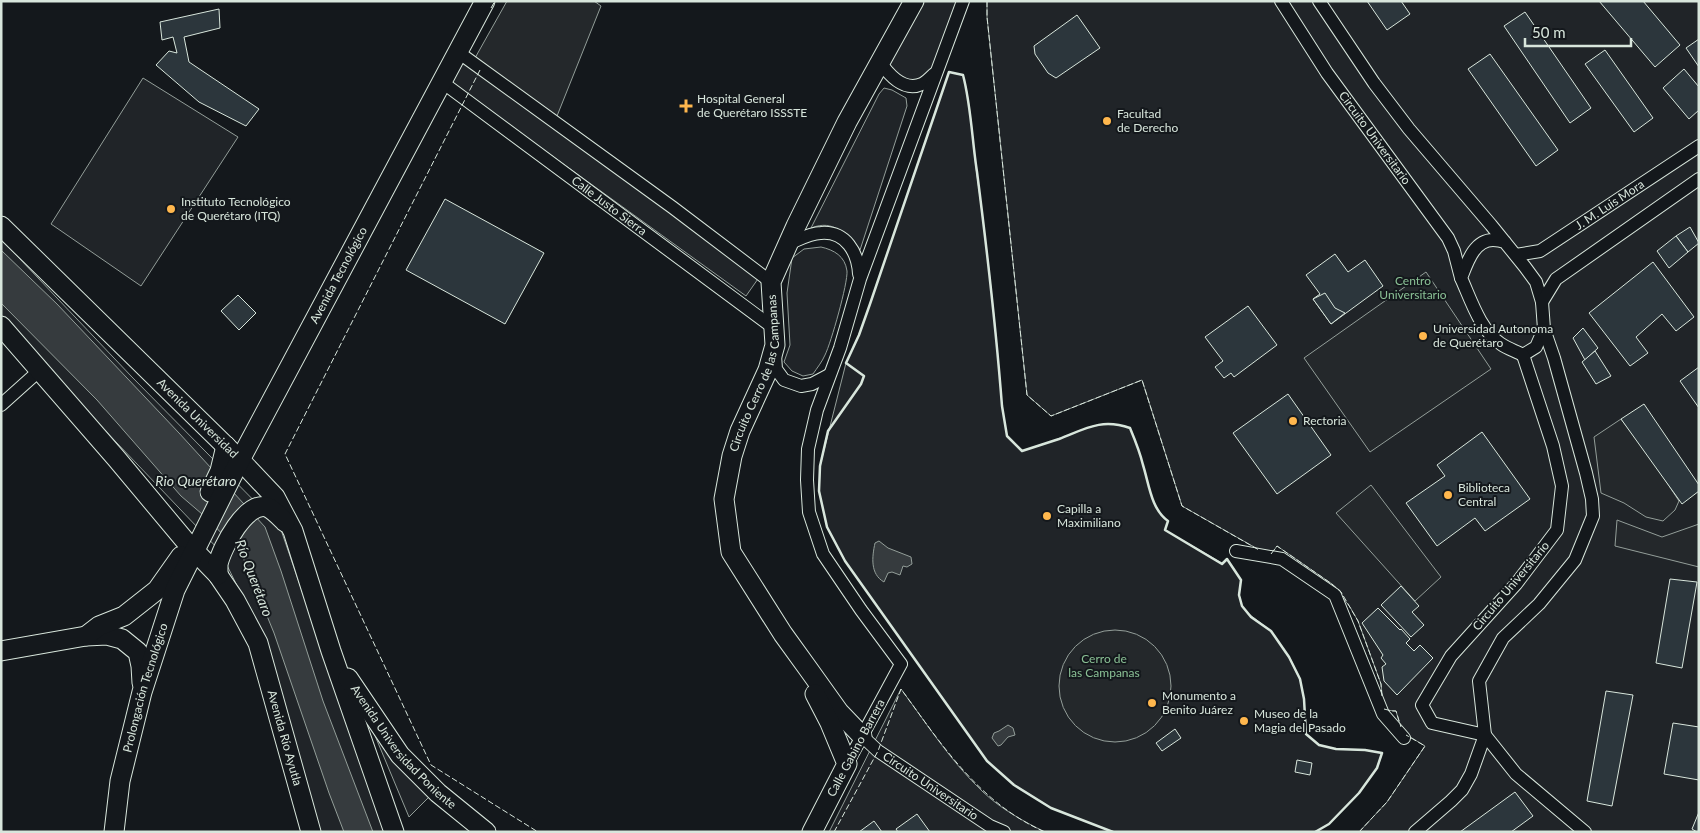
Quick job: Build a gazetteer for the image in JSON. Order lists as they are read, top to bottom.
{
  "streets": {
    "street": [
      "Circuito Universitario",
      "J. M. Luis Mora",
      "Calle Justo Sierra",
      "Avenida Tecnológico",
      "Circuito Cerro de las Campanas",
      "Avenida Universidad",
      "Prolongación Tecnológico",
      "Avenida Río Ayutla",
      "Avenida Universidad Poniente",
      "Calle Gabino Barrera"
    ]
  },
  "crossings": [
    ["Circuito Universitario", "Circuito Cerro de las Campanas"],
    ["Circuito Universitario", "Calle Gabino Barrera"],
    ["Calle Justo Sierra", "Avenida Tecnológico"],
    ["Calle Justo Sierra", "Circuito Cerro de las Campanas"],
    ["Avenida Tecnológico", "Avenida Universidad"],
    ["Avenida Tecnológico", "Prolongación Tecnológico"],
    ["Circuito Cerro de las Campanas", "Calle Gabino Barrera"],
    ["Avenida Universidad", "Avenida Universidad Poniente"]
  ],
  "water": ["Rio Querétaro", "Río Querétaro"],
  "parks": ["Centro Universitario", "Cerro de las Campanas"],
  "places": {
    "health": ["Hospital General de Querétaro ISSSTE"],
    "other": [
      "Facultad de Derecho",
      "Instituto Tecnológico de Querétaro (ITQ)",
      "Universidad Autonoma de Querétaro",
      "Rectoria",
      "Biblioteca Central",
      "Capilla a Maximiliano",
      "Monumento a Benito Juárez",
      "Museo de la Magia del Pasado"
    ]
  },
  "scale_bar": "50 m"
}
